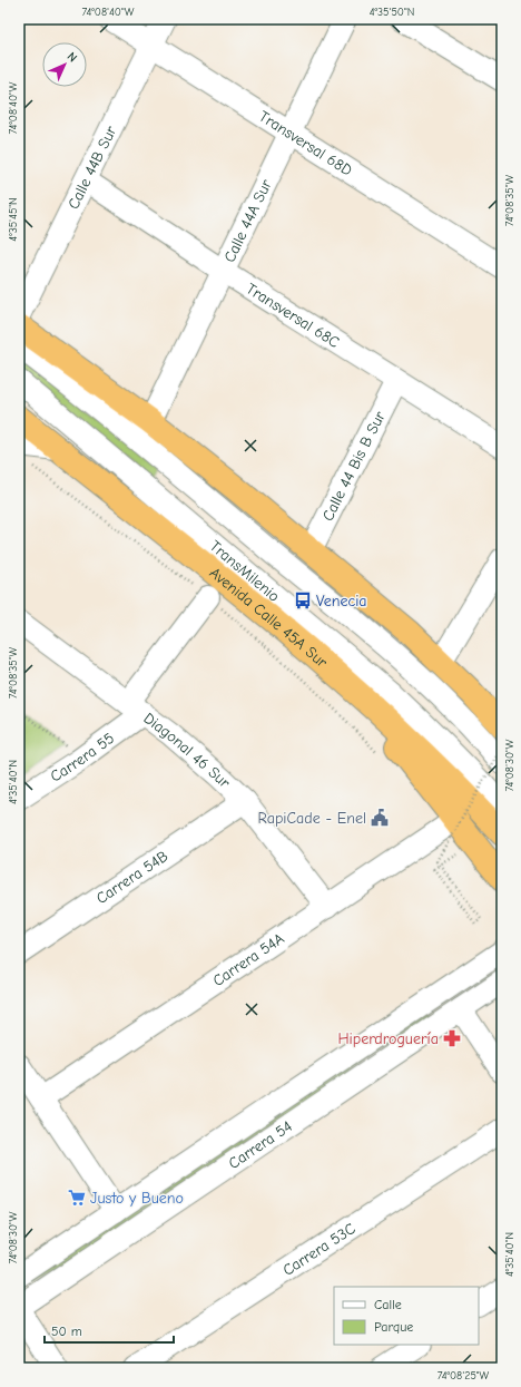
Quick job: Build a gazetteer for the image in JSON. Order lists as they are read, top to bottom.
{
  "streets": {
    "highway": ["Avenida Calle 45A Sur"],
    "street": [
      "Transversal 68D",
      "Calle 44B Sur",
      "Calle 44A Sur",
      "Transversal 68C",
      "Calle 44 Bis B Sur",
      "TransMilenio",
      "Diagonal 46 Sur",
      "Carrera 55",
      "Carrera 54B",
      "Carrera 54A",
      "Carrera 54",
      "Carrera 53C"
    ]
  },
  "crossings": [
    ["Transversal 68D", "Calle 44B Sur"],
    ["Transversal 68D", "Calle 44A Sur"],
    ["Calle 44B Sur", "Transversal 68C"],
    ["Calle 44A Sur", "Transversal 68C"],
    ["Transversal 68C", "Calle 44 Bis B Sur"],
    ["Diagonal 46 Sur", "Carrera 55"],
    ["Diagonal 46 Sur", "Carrera 54B"],
    ["Diagonal 46 Sur", "Carrera 54A"]
  ],
  "places": {
    "bus stop": ["Venecia"],
    "public building": ["RapiCade - Enel"],
    "pharmacy": ["Hiperdroguería"],
    "supermarket": ["Justo y Bueno"]
  },
  "legend": ["Calle", "Parque"],
  "scale_bar": "50 m",
  "north": "top right",
  "coordinates": [
    "74°08'40\"W",
    "4°35'50\"N",
    "74°08'35\"W",
    "4°35'45\"N",
    "74°08'30\"W",
    "4°35'40\"N",
    "74°08'25\"W"
  ]
}
